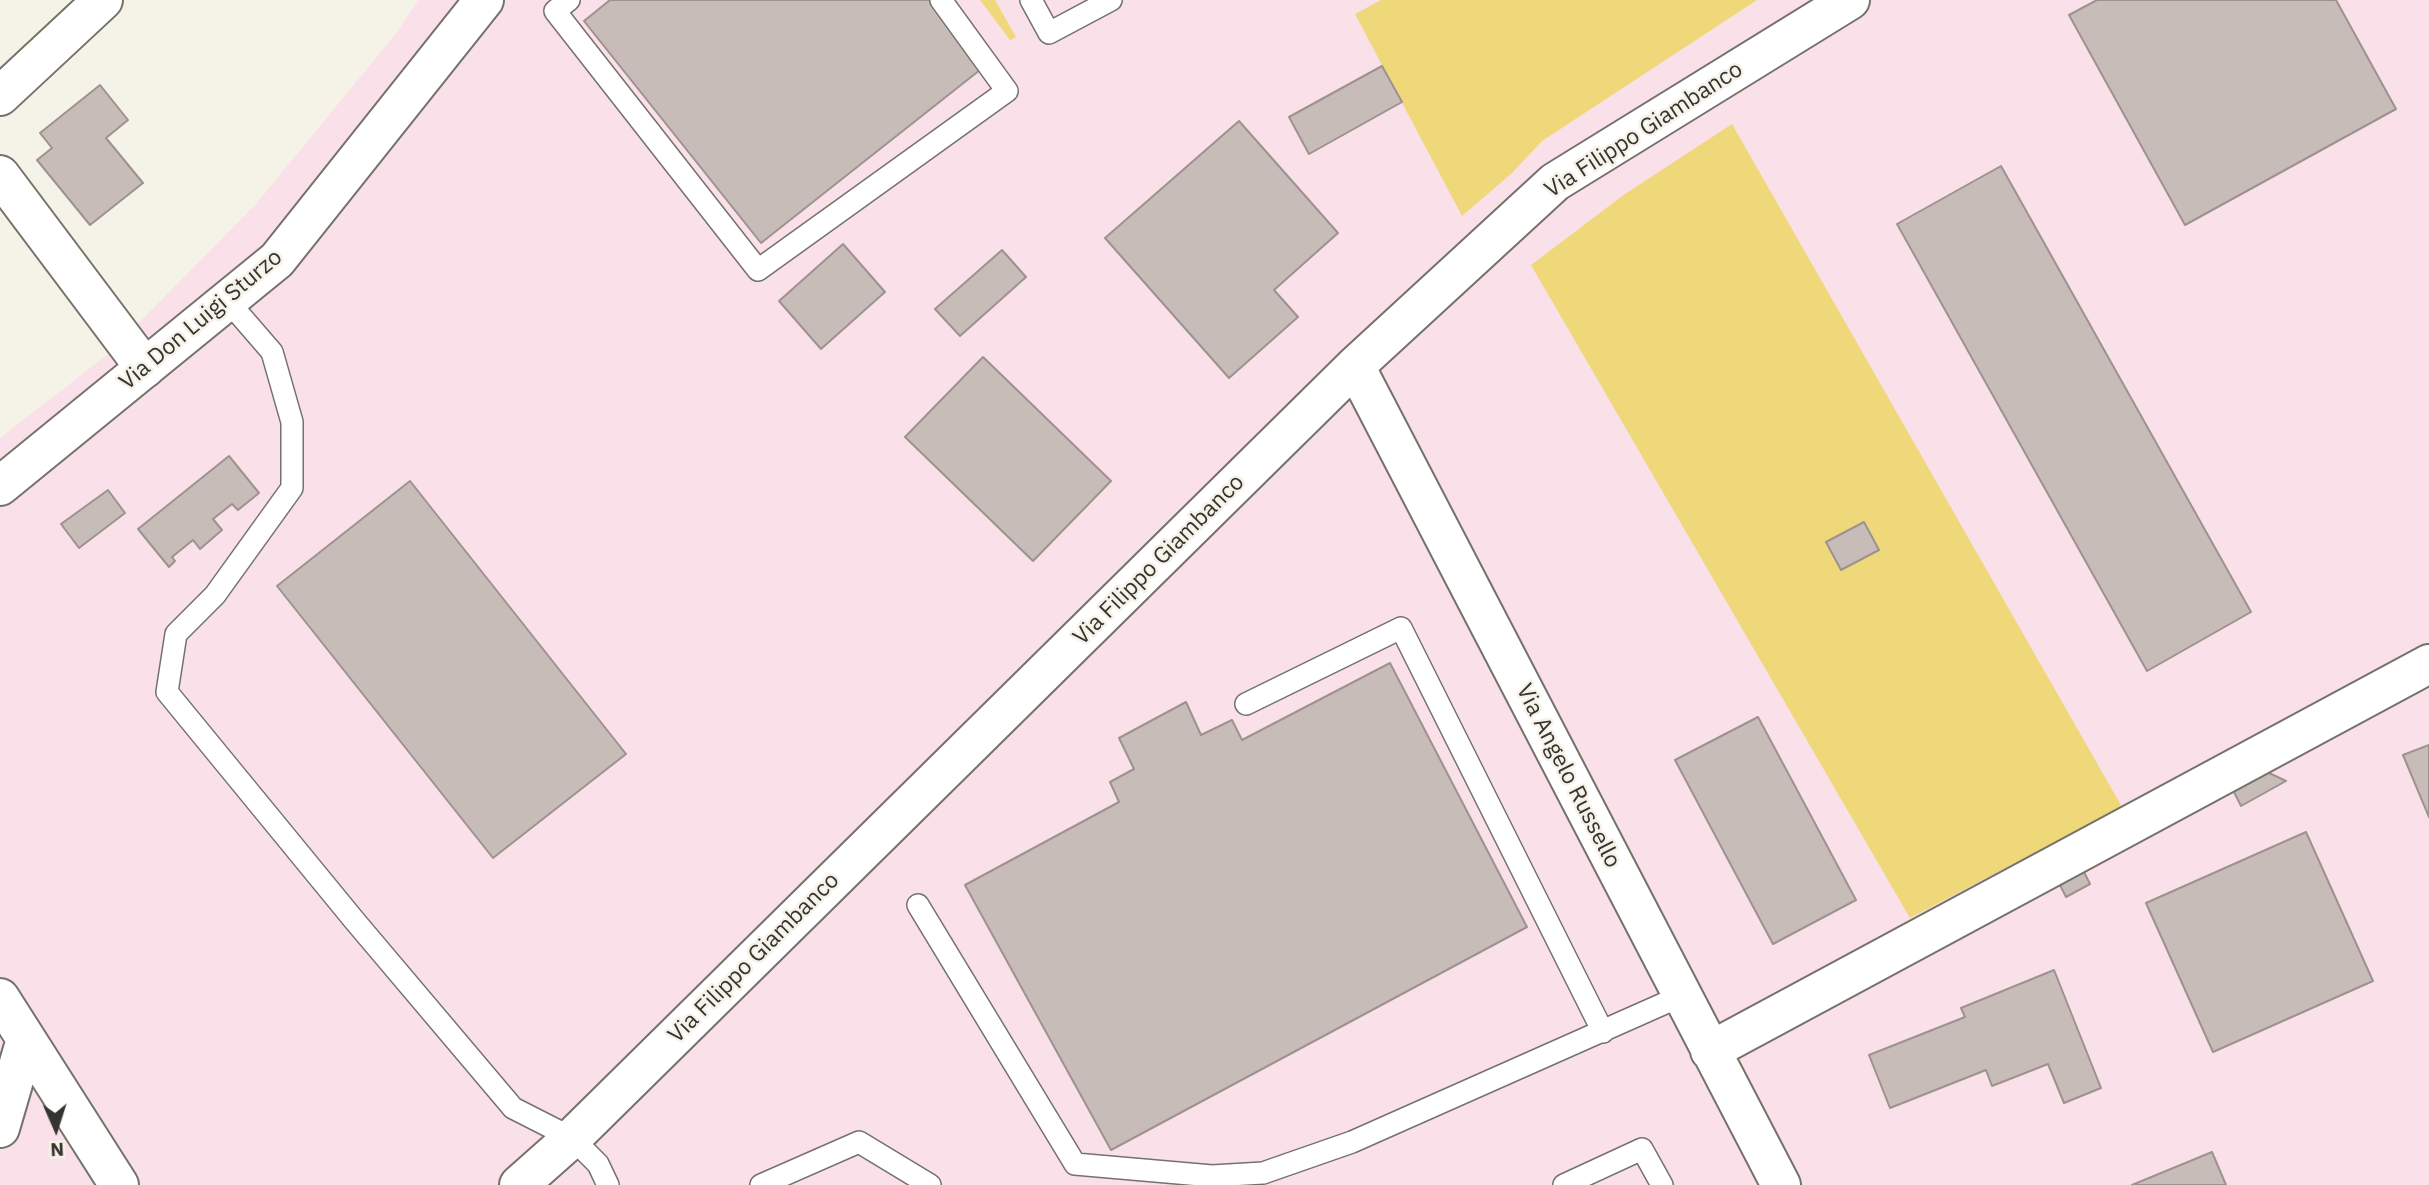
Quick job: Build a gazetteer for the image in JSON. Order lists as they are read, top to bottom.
{
  "streets": {
    "street": ["Via Filippo Giambanco", "Via Don Luigi Sturzo", "Via Angelo Russello"]
  },
  "crossings": [
    ["Via Filippo Giambanco", "Via Angelo Russello"]
  ],
  "north": "bottom"
}
